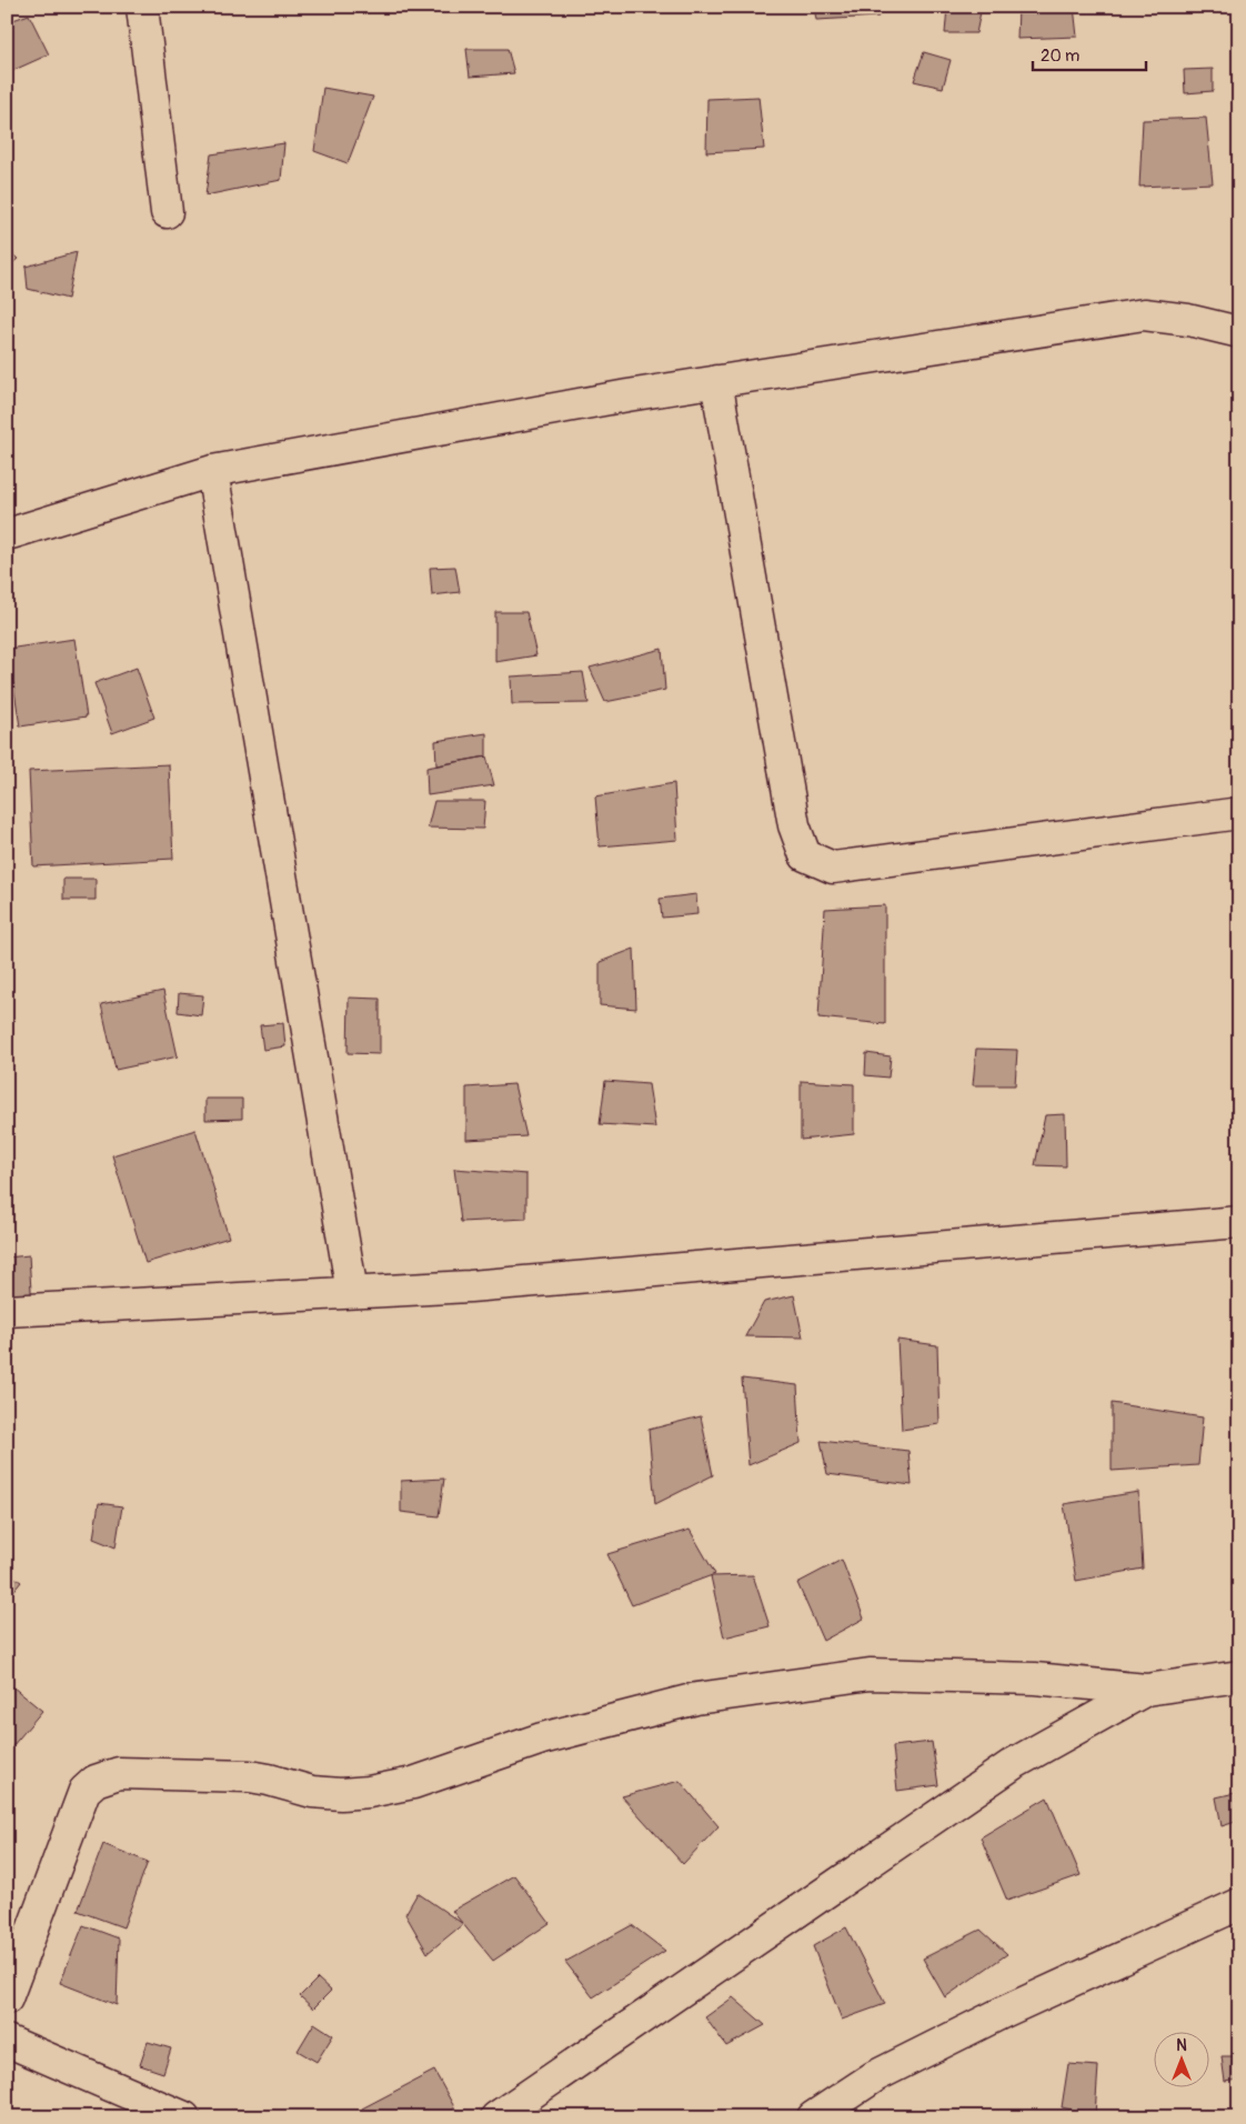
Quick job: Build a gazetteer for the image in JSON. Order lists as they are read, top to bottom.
{
  "scale_bar": "20 m",
  "north": "top"
}
